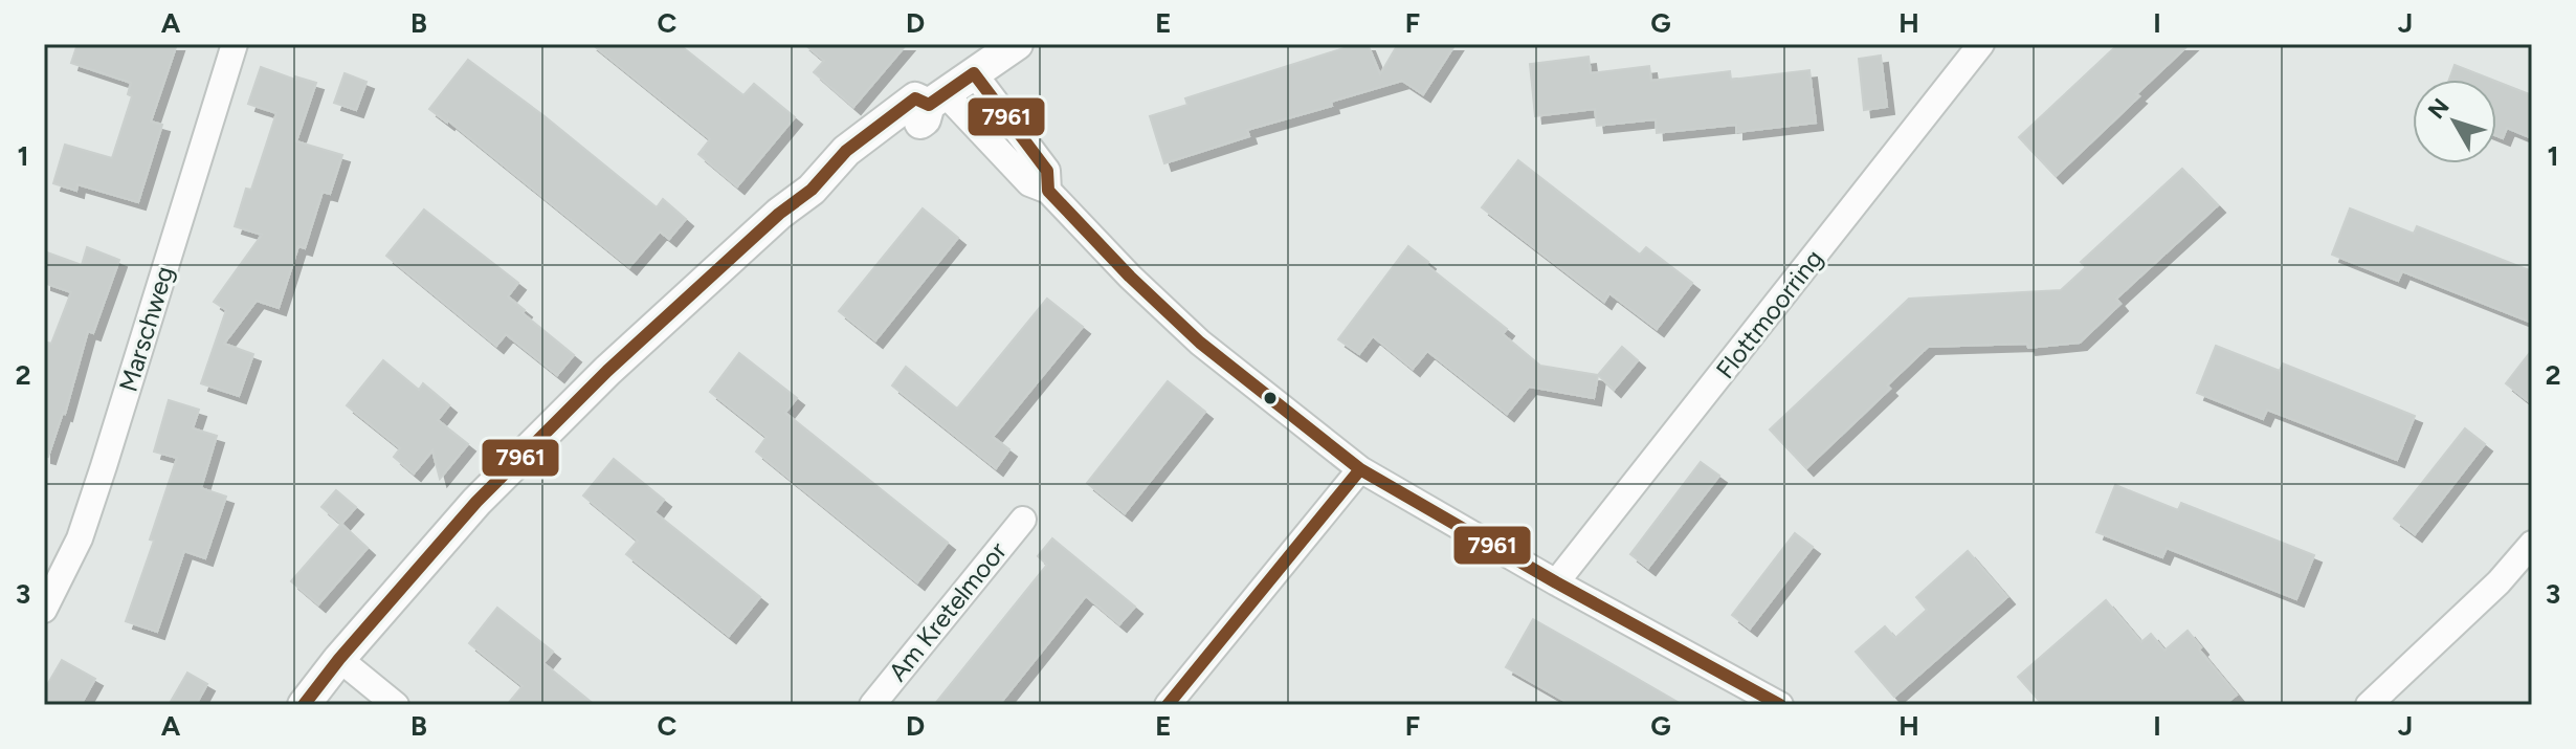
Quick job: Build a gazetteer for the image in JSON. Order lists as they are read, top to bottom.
{
  "streets": {
    "street": ["Flottmoorring", "Marschweg", "Am Kretelmoor"]
  },
  "lines": ["transit line 7961"],
  "north": "top left",
  "grid": {
    "columns": [
      "A",
      "B",
      "C",
      "D",
      "E",
      "F",
      "G",
      "H",
      "I",
      "J"
    ],
    "rows": ["1", "2", "3"]
  }
}
